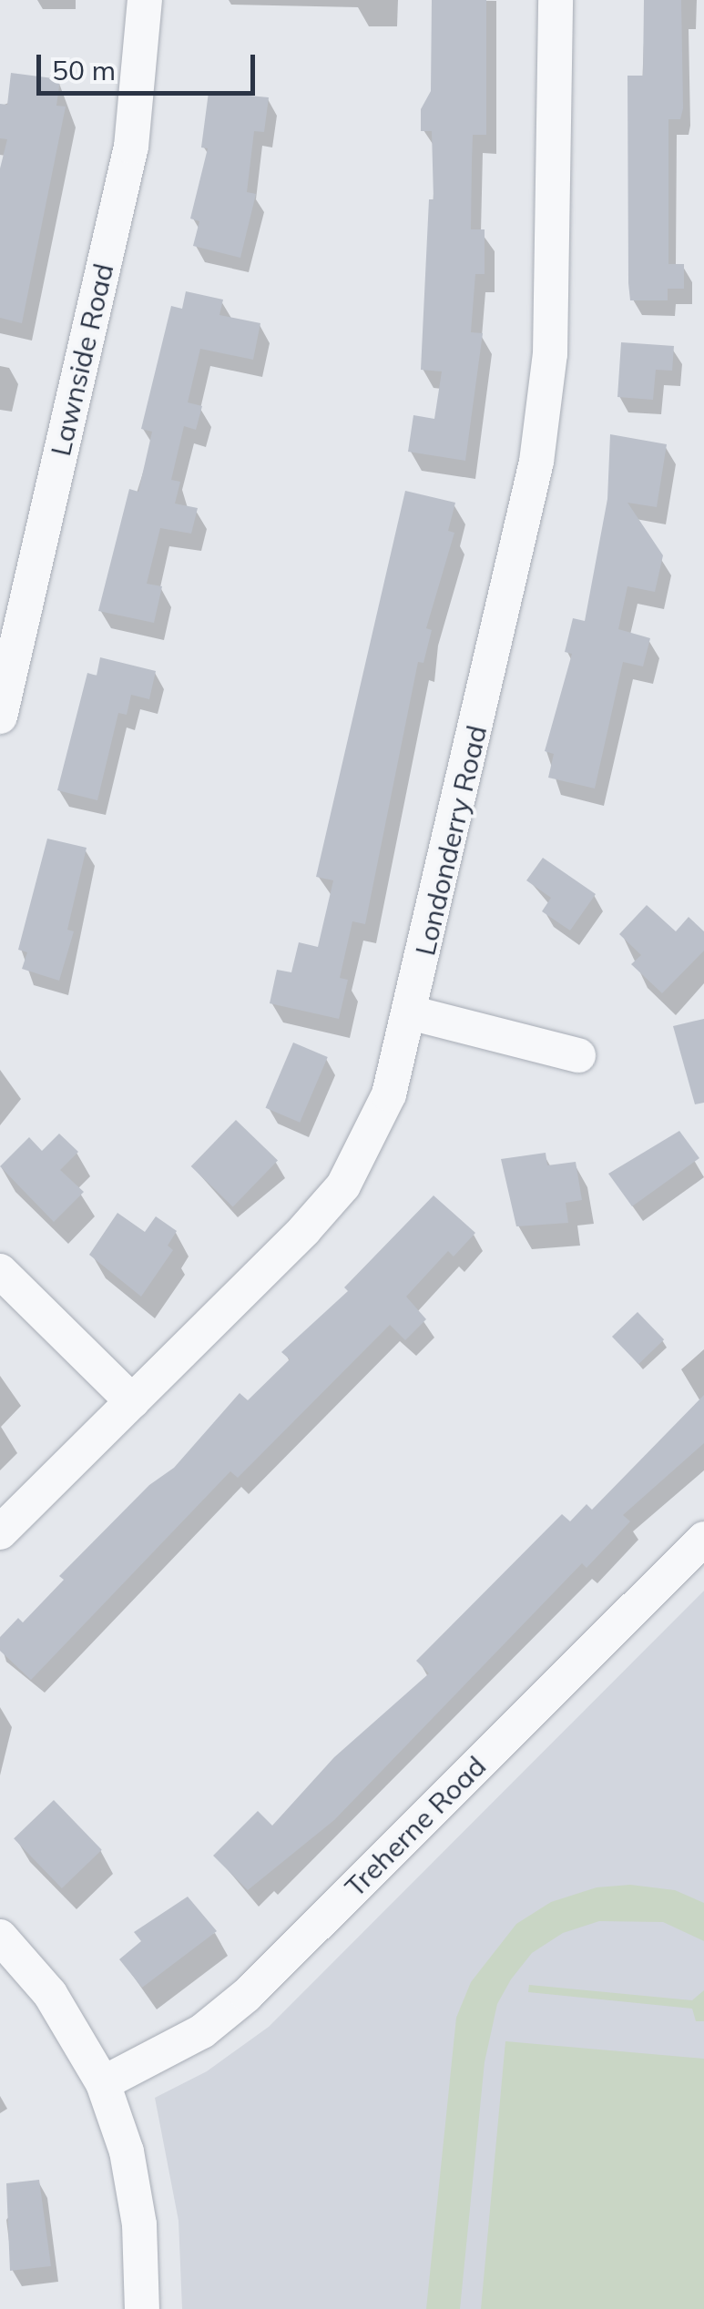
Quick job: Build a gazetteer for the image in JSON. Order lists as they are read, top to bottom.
{
  "streets": {
    "street": ["Lawnside Road", "Londonderry Road", "Treherne Road"]
  },
  "scale_bar": "50 m"
}
